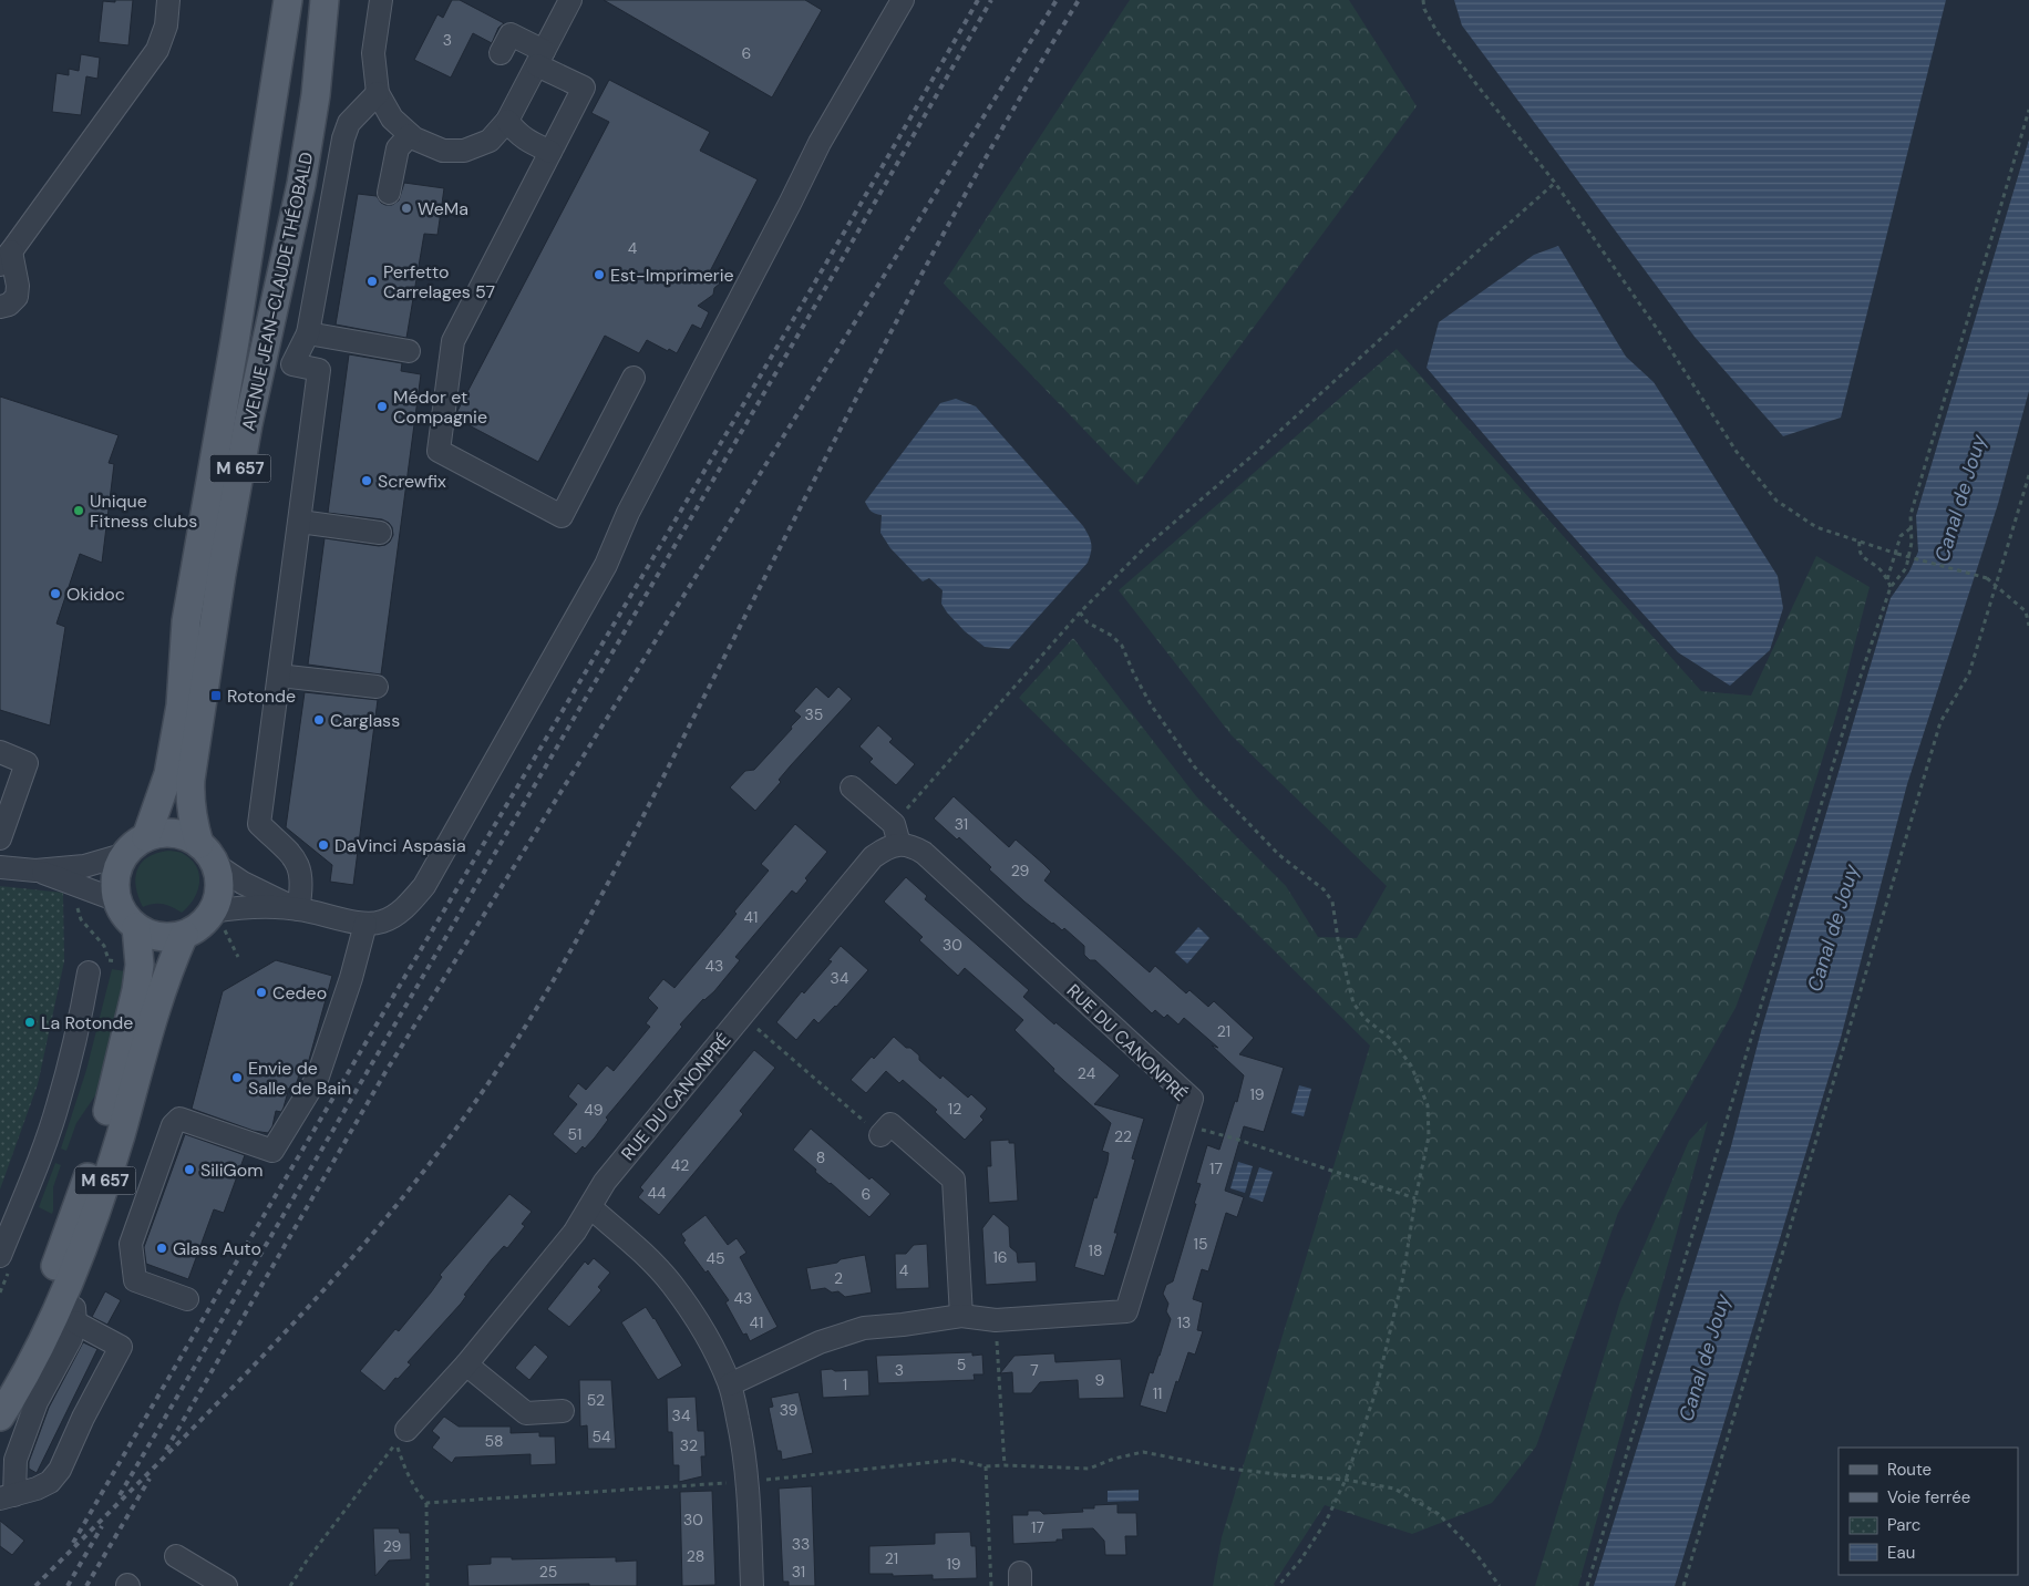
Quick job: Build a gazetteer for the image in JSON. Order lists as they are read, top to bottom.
{
  "streets": {
    "main road": ["AVENUE JEAN-CLAUDE THÉOBALD", "M 657"],
    "street": ["RUE DU CANONPRÉ"]
  },
  "crossings": [
    ["AVENUE JEAN-CLAUDE THÉOBALD", "M 657"]
  ],
  "water": ["Canal de Jouy"],
  "places": {
    "other": [
      "WeMa",
      "Est-Imprimerie",
      "Perfetto Carrelages 57",
      "Médor et Compagnie",
      "Screwfix",
      "Unique Fitness clubs",
      "Okidoc",
      "Carglass",
      "DaVinci Aspasia",
      "Cedeo",
      "La Rotonde",
      "Envie de Salle de Bain",
      "SiliGom",
      "Glass Auto"
    ],
    "transit": ["Rotonde"]
  },
  "house_numbers": [
    "3",
    "6",
    "4",
    "35",
    "31",
    "29",
    "41",
    "30",
    "43",
    "34",
    "21",
    "24",
    "19",
    "12",
    "49",
    "51",
    "22",
    "8",
    "42",
    "17",
    "44",
    "6",
    "15",
    "18",
    "16",
    "45",
    "4",
    "2",
    "43",
    "41",
    "13",
    "5",
    "3",
    "7",
    "9",
    "1",
    "11",
    "52",
    "39",
    "34",
    "54",
    "58",
    "32",
    "30",
    "17",
    "33",
    "29",
    "28",
    "21",
    "19",
    "25",
    "31"
  ],
  "legend": [
    "Route",
    "Voie ferrée",
    "Parc",
    "Eau"
  ]
}
